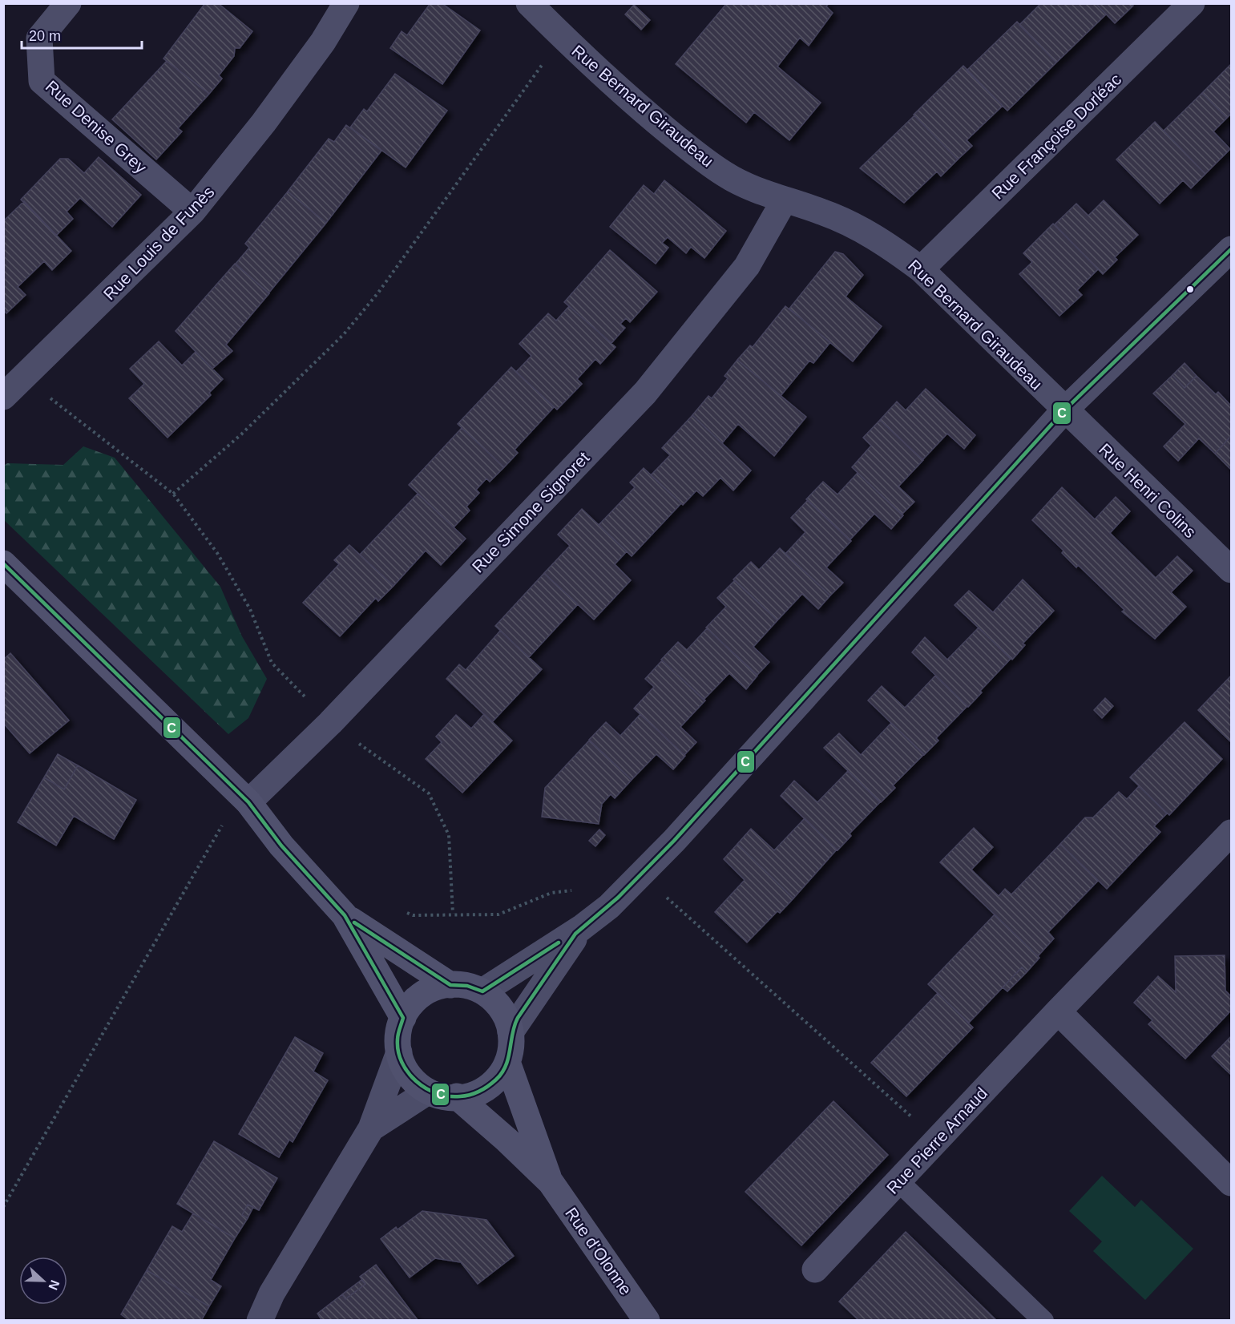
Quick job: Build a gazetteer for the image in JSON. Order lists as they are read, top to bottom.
{
  "streets": {
    "street": [
      "Rue Bernard Giraudeau",
      "Rue Denise Grey",
      "Rue Françoise Dorléac",
      "Rue Louis de Funès",
      "Rue Henri Colins",
      "Rue Simone Signoret",
      "Rue Pierre Arnaud",
      "Rue d'Olonne"
    ]
  },
  "crossings": [
    ["Rue Bernard Giraudeau", "Rue Françoise Dorléac"],
    ["Rue Bernard Giraudeau", "Rue Henri Colins"],
    ["Rue Bernard Giraudeau", "Rue Simone Signoret"],
    ["Rue Denise Grey", "Rue Louis de Funès"],
    ["Rue Simone Signoret", "Rue d'Olonne"]
  ],
  "lines": ["transit line C"],
  "scale_bar": "20 m",
  "north": "right"
}
